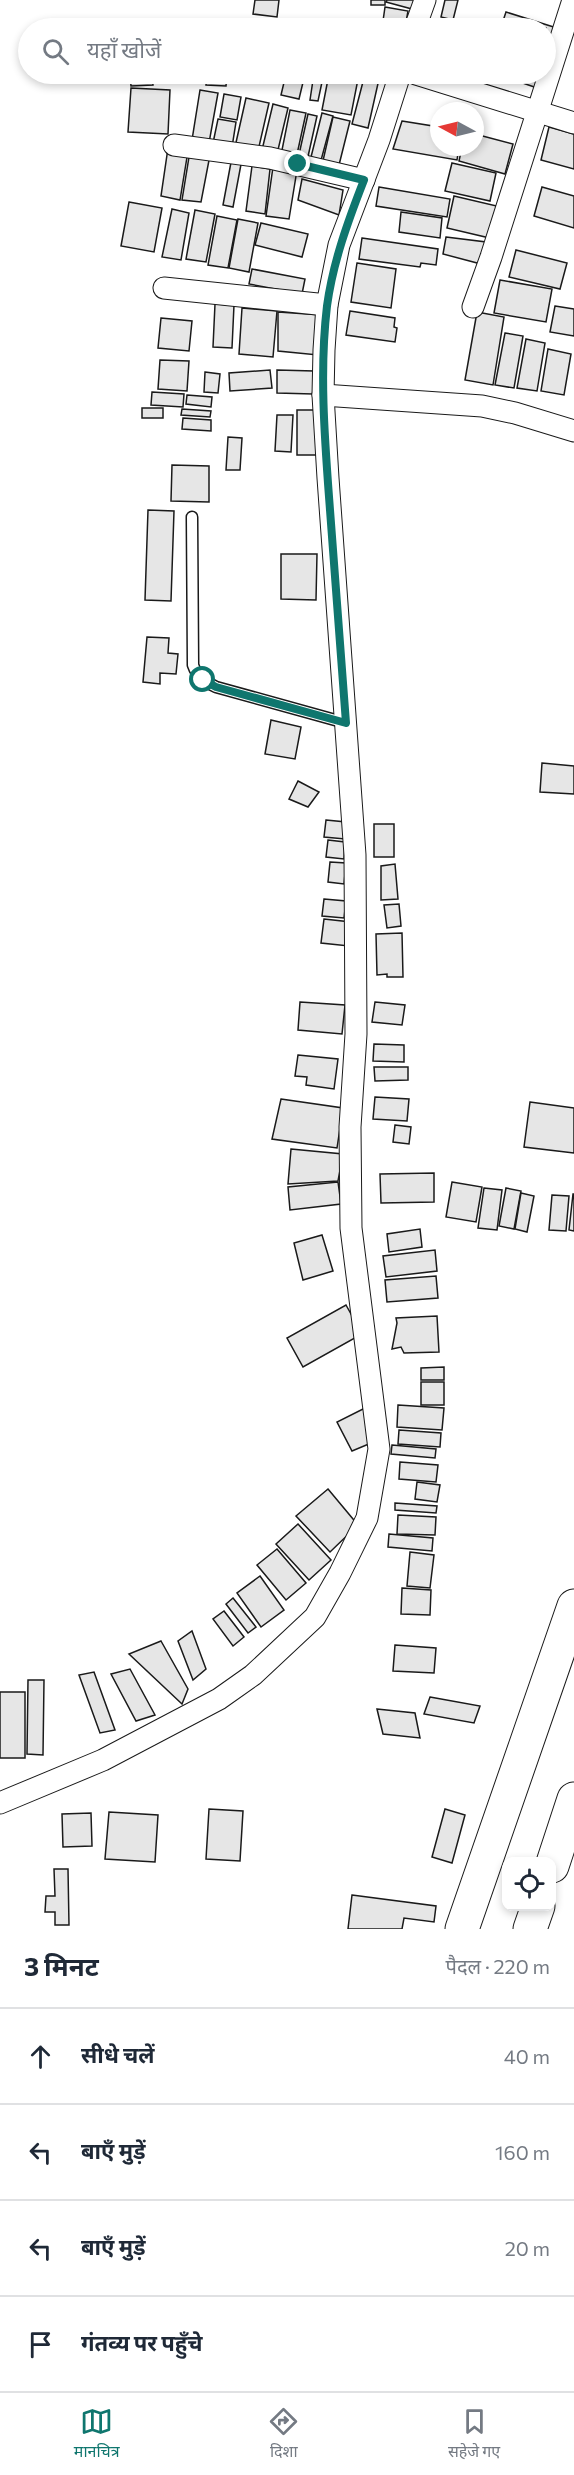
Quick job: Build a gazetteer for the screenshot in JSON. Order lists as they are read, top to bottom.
{
  "north": "left",
  "page": {
    "search": "यहाँ खोजें",
    "heading": ["3 मिनट", "पैदल · 220 m"],
    "list": [
      ["सीधे चलें", "40 m"],
      ["बाएँ मुड़ें", "160 m"],
      ["बाएँ मुड़ें", "20 m"],
      "गंतव्य पर पहुँचे"
    ],
    "nav": ["मानचित्र", "दिशा", "सहेजे गए"]
  }
}
